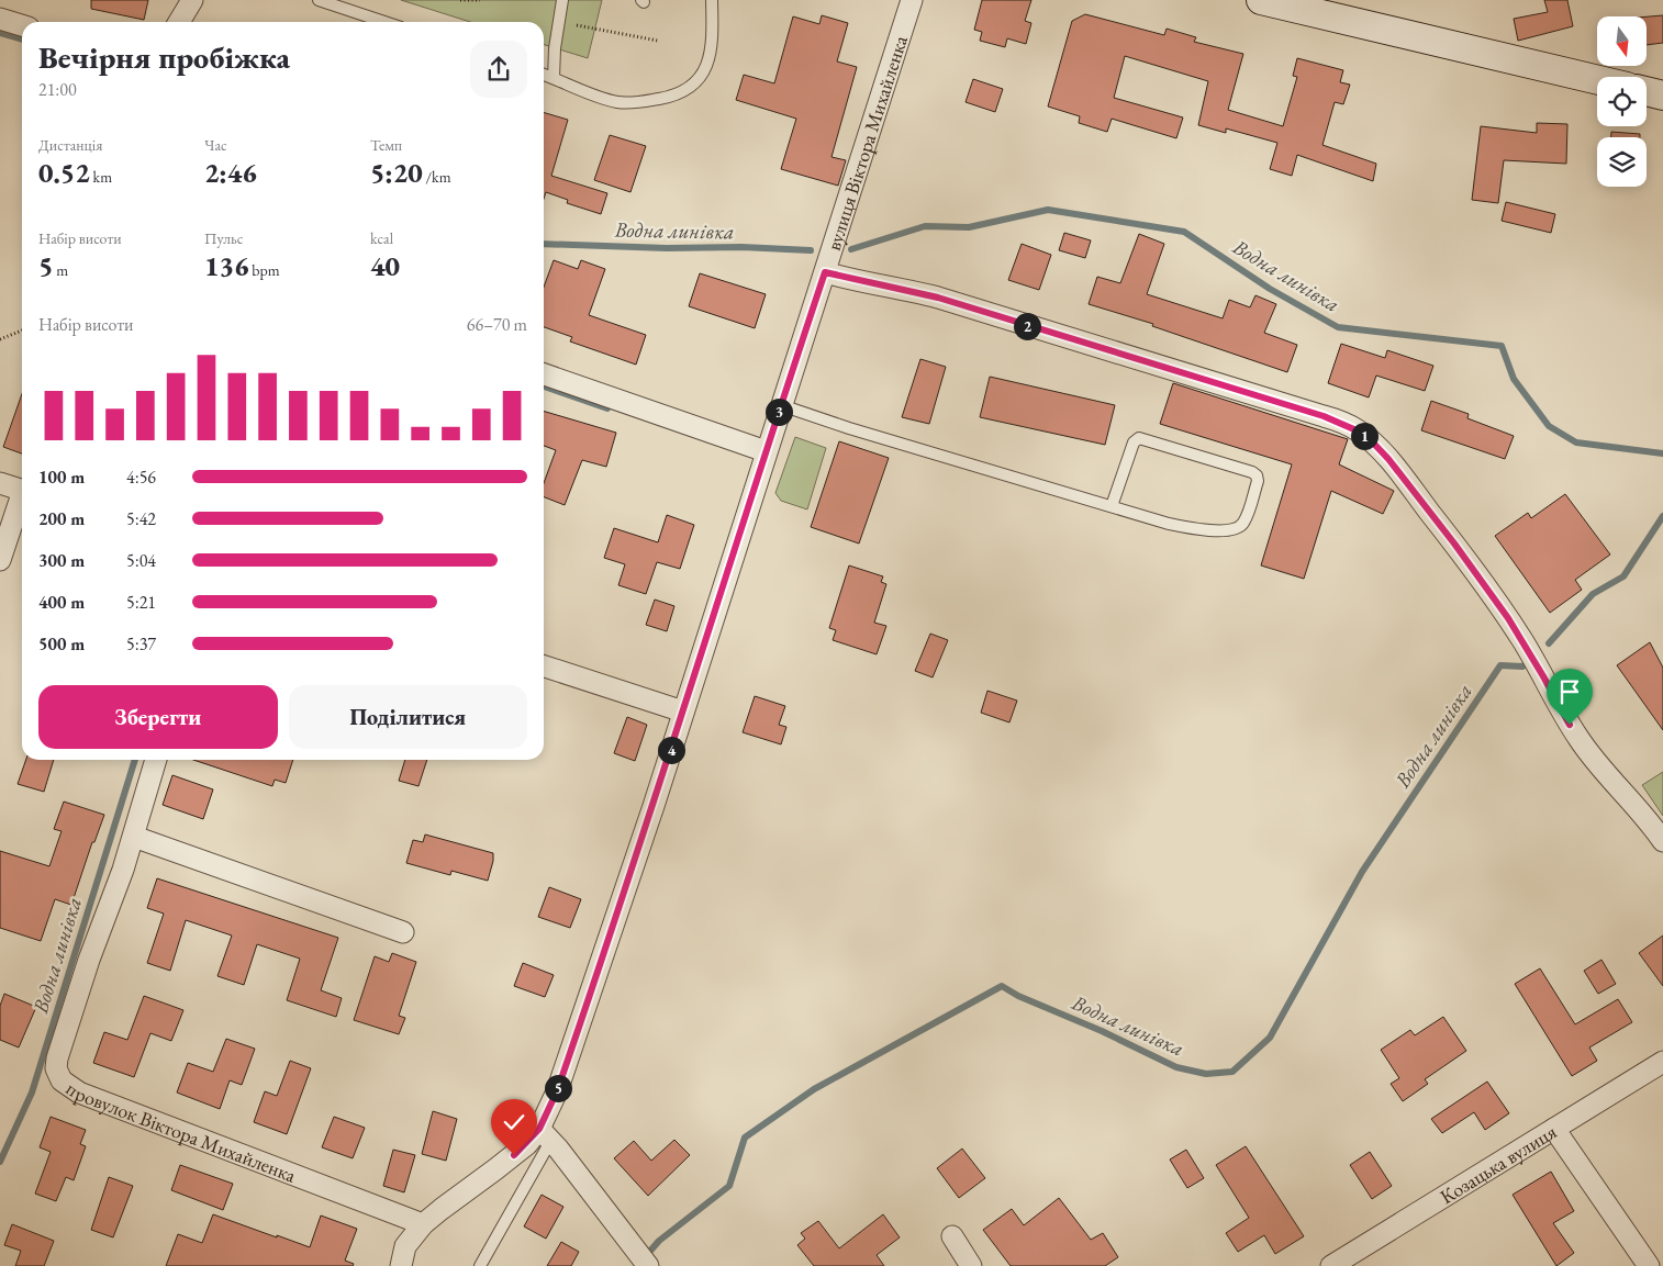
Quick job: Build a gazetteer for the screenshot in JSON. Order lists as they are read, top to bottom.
{
  "streets": {
    "street": ["вулиця Віктора Михайленка", "провулок Віктора Михайленка", "Козацька вулиця"]
  },
  "crossings": [
    ["вулиця Віктора Михайленка", "провулок Віктора Михайленка"]
  ],
  "water": ["Водна линівка"],
  "north": "bottom",
  "page": {
    "heading": ["Вечірня пробіжка", "21:00"],
    "stats": [
      ["Дистанція", "0.52 km"],
      ["Час", "2:46"],
      ["Темп", "5:20 /km"],
      ["Набір висоти", "5 m"],
      ["Пульс", "136 bpm"],
      ["kcal", "40"]
    ],
    "chart": ["Набір висоти", "66–70 m"],
    "pins": [
      "2",
      "3",
      "1",
      "4",
      "5"
    ],
    "list": [
      {
        "name": "100 m",
        "note": "4:56"
      },
      {
        "name": "200 m",
        "note": "5:42"
      },
      {
        "name": "300 m",
        "note": "5:04"
      },
      {
        "name": "400 m",
        "note": "5:21"
      },
      {
        "name": "500 m",
        "note": "5:37"
      }
    ],
    "buttons": ["Зберегти", "Поділитися"]
  }
}
